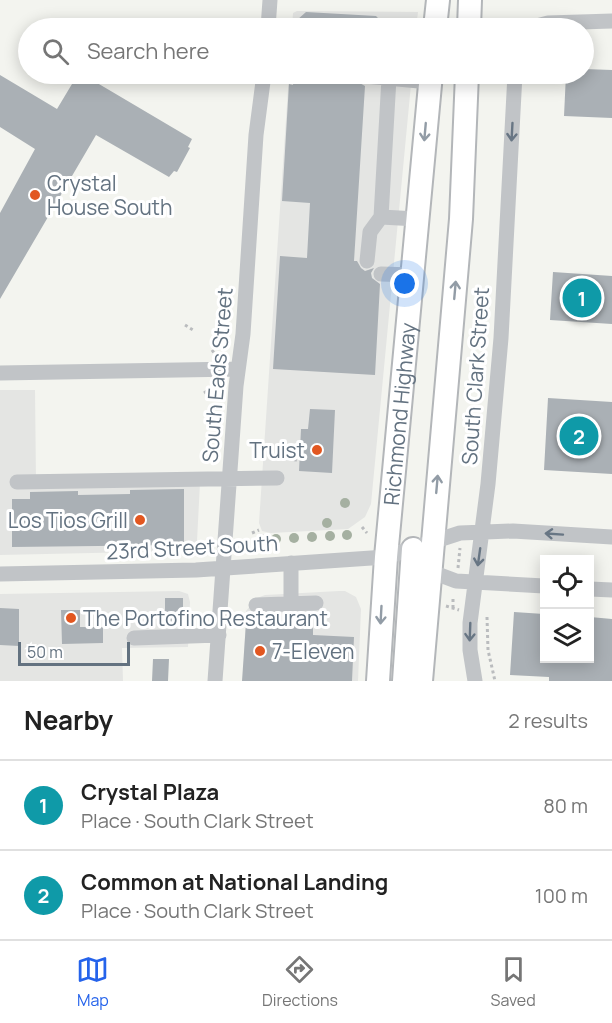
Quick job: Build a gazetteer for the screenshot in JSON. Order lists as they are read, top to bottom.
{
  "streets": {
    "highway": ["Richmond Highway"],
    "street": ["South Eads Street", "South Clark Street", "23rd Street South"]
  },
  "crossings": [
    ["South Eads Street", "23rd Street South"],
    ["South Clark Street", "23rd Street South"],
    ["Richmond Highway", "23rd Street South"]
  ],
  "one_way": ["South Clark Street"],
  "places": [
    "Crystal House South",
    "Truist",
    "Los Tios Grill",
    "The Portofino Restaurant",
    "7-Eleven"
  ],
  "scale_bar": "50 m",
  "page": {
    "search": "Search here",
    "pins": ["1", "2"],
    "scale": "50 m",
    "heading": ["Nearby", "2 results"],
    "list": [
      {
        "mark": "1",
        "name": "Crystal Plaza",
        "note": "Place · South Clark Street",
        "value": "80 m"
      },
      {
        "mark": "2",
        "name": "Common at National Landing",
        "note": "Place · South Clark Street",
        "value": "100 m"
      }
    ],
    "nav": ["Map", "Directions", "Saved"]
  }
}
